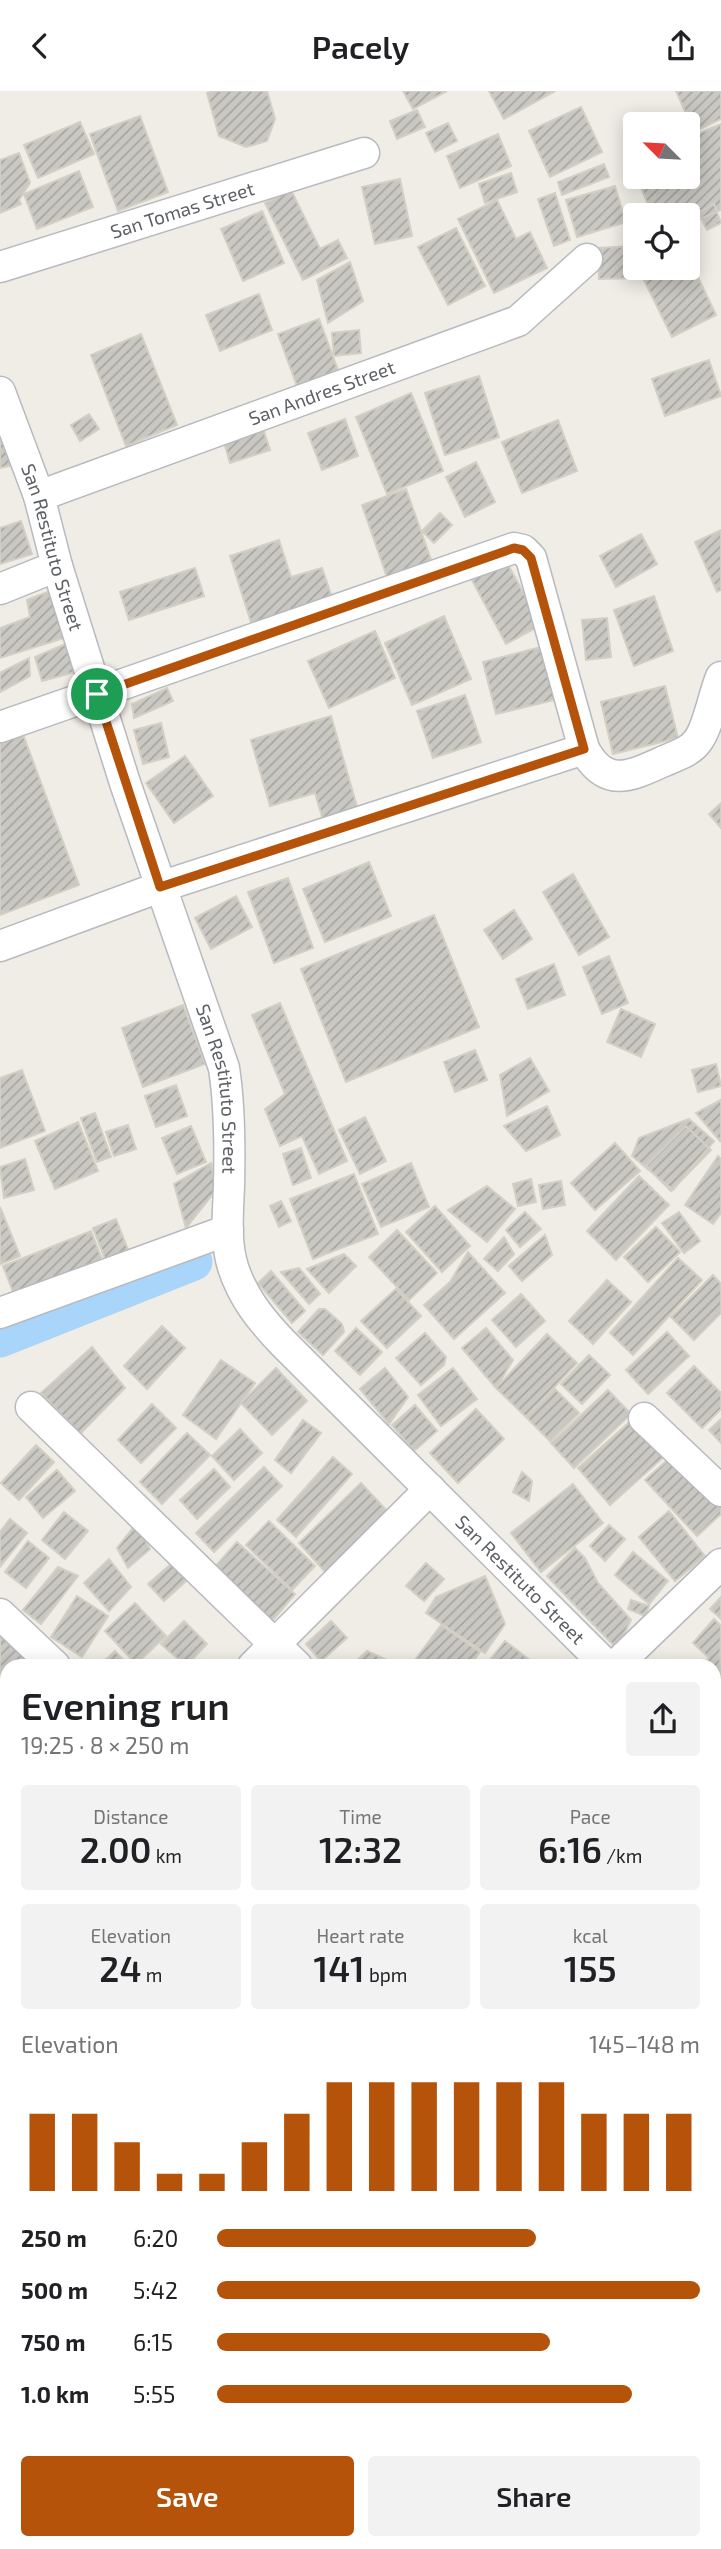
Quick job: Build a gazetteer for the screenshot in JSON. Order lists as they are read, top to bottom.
{
  "streets": {
    "street": ["San Tomas Street", "San Andres Street", "San Restituto Street"]
  },
  "crossings": [
    ["San Andres Street", "San Restituto Street"]
  ],
  "north": "top left",
  "page": {
    "header": "Pacely",
    "heading": ["Evening run", "19:25 · 8 × 250 m"],
    "stats": [
      ["Distance", "2.00 km"],
      ["Time", "12:32"],
      ["Pace", "6:16 /km"],
      ["Elevation", "24 m"],
      ["Heart rate", "141 bpm"],
      ["kcal", "155"]
    ],
    "chart": ["Elevation", "145–148 m"],
    "list": [
      {
        "name": "250 m",
        "note": "6:20"
      },
      {
        "name": "500 m",
        "note": "5:42"
      },
      {
        "name": "750 m",
        "note": "6:15"
      },
      {
        "name": "1.0 km",
        "note": "5:55"
      }
    ],
    "buttons": ["Save", "Share"]
  }
}
